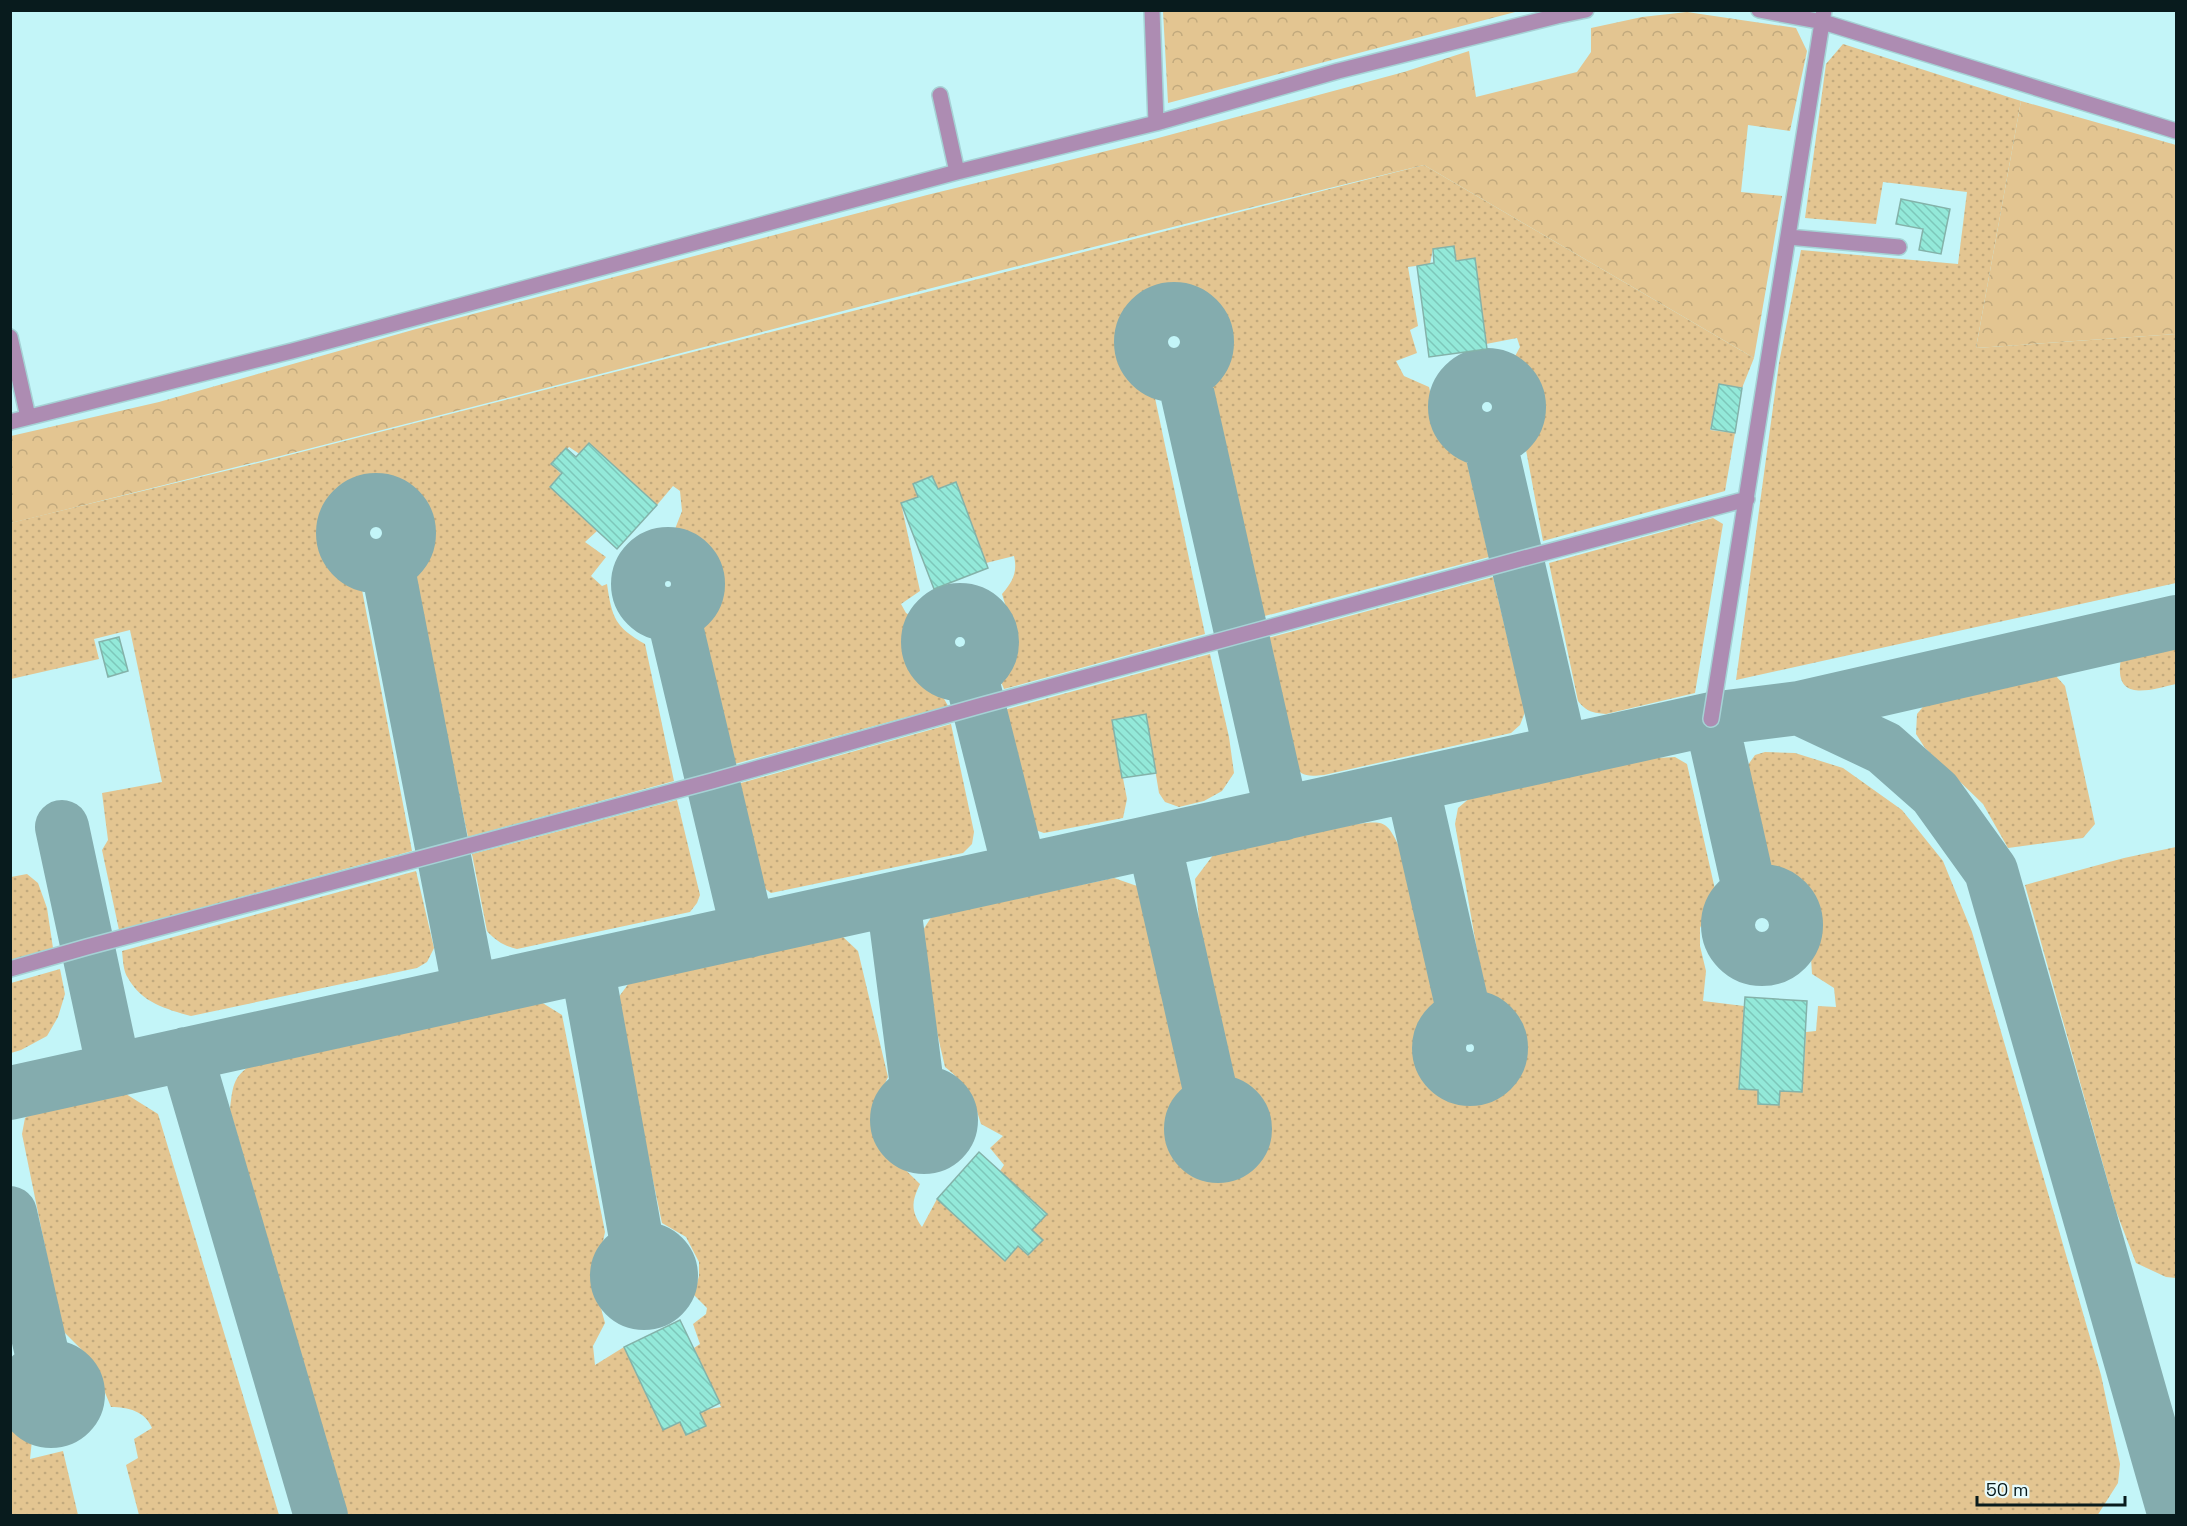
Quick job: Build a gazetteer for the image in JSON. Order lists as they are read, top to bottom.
{
  "scale_bar": "50 m"
}
